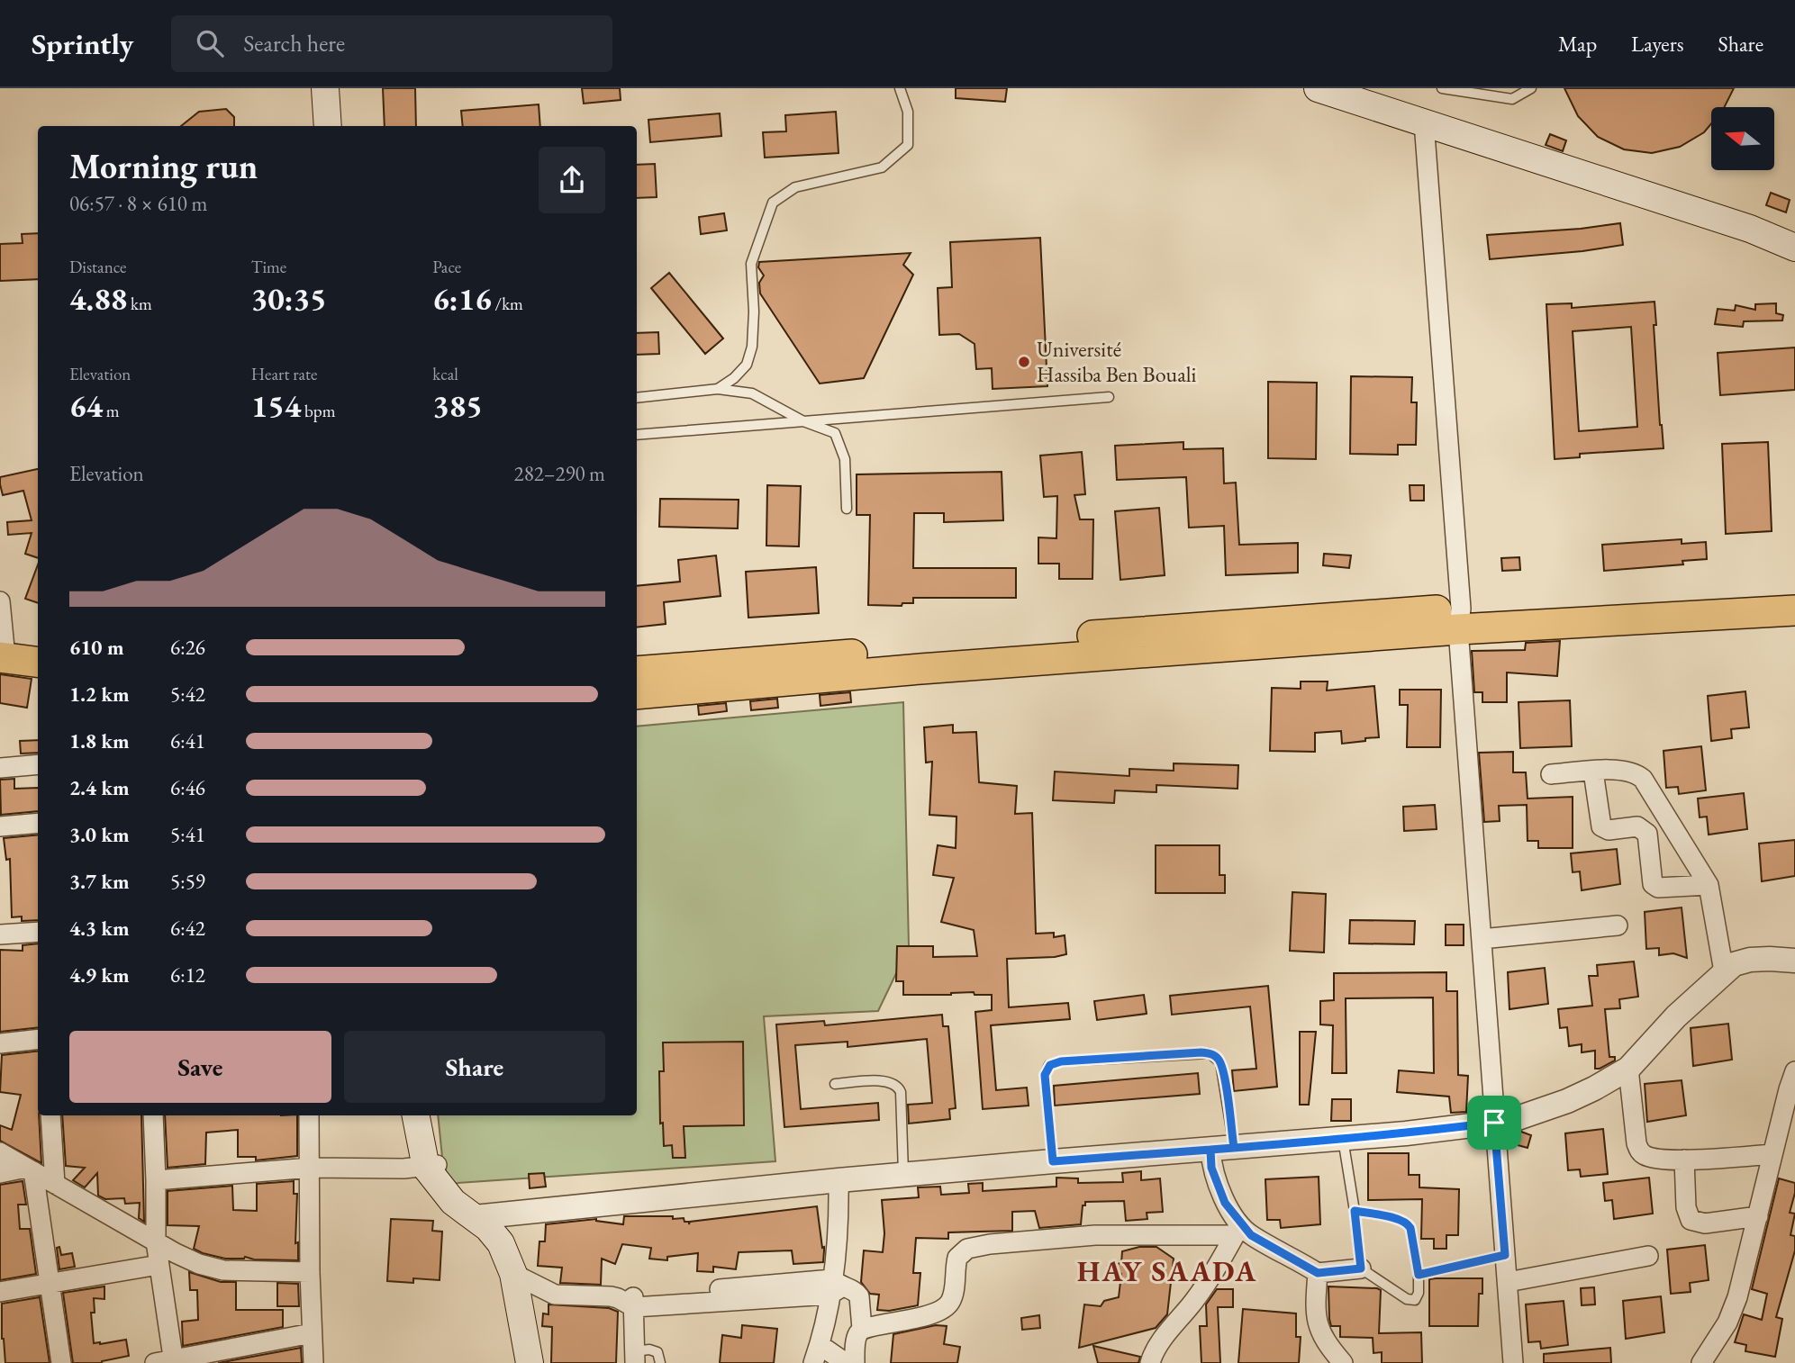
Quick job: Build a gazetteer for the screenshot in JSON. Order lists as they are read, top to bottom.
{
  "districts": ["HAY SAADA"],
  "places": ["Université Hassiba Ben Bouali"],
  "north": "left",
  "page": {
    "header": "Sprintly",
    "search": "Search here",
    "nav": ["Map", "Layers", "Share"],
    "heading": ["Morning run", "06:57 · 8 × 610 m"],
    "stats": [
      ["Distance", "4.88 km"],
      ["Time", "30:35"],
      ["Pace", "6:16 /km"],
      ["Elevation", "64 m"],
      ["Heart rate", "154 bpm"],
      ["kcal", "385"]
    ],
    "chart": ["Elevation", "282–290 m"],
    "list": [
      {
        "name": "610 m",
        "note": "6:26"
      },
      {
        "name": "1.2 km",
        "note": "5:42"
      },
      {
        "name": "1.8 km",
        "note": "6:41"
      },
      {
        "name": "2.4 km",
        "note": "6:46"
      },
      {
        "name": "3.0 km",
        "note": "5:41"
      },
      {
        "name": "3.7 km",
        "note": "5:59"
      },
      {
        "name": "4.3 km",
        "note": "6:42"
      },
      {
        "name": "4.9 km",
        "note": "6:12"
      }
    ],
    "buttons": ["Save", "Share"]
  }
}
